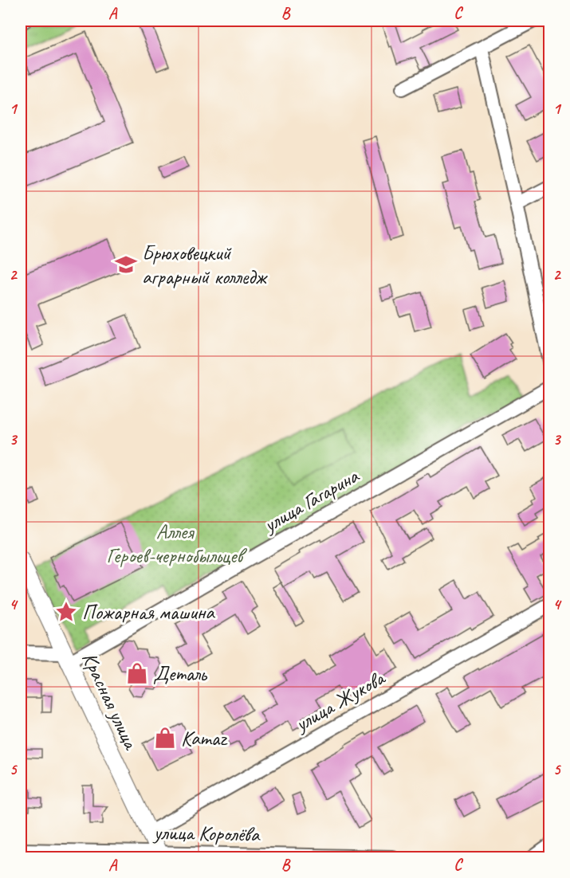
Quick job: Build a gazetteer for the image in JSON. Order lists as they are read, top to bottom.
{
  "streets": {
    "street": [
      "улица Гагарина",
      "Красная улица",
      "улица Жукова",
      "улица Королёва"
    ]
  },
  "crossings": [
    ["улица Гагарина", "Красная улица"],
    ["Красная улица", "улица Жукова"],
    ["Красная улица", "улица Королёва"]
  ],
  "parks": ["Аллея Героев-чернобыльцев"],
  "places": {
    "school or university": ["Брюховецкий аграрный колледж"],
    "place": ["Пожарная машина"],
    "shop": ["Деталь", "Kamaz"]
  },
  "grid": {
    "columns": ["A", "B", "C"],
    "rows": [
      "1",
      "2",
      "3",
      "4",
      "5"
    ]
  }
}
